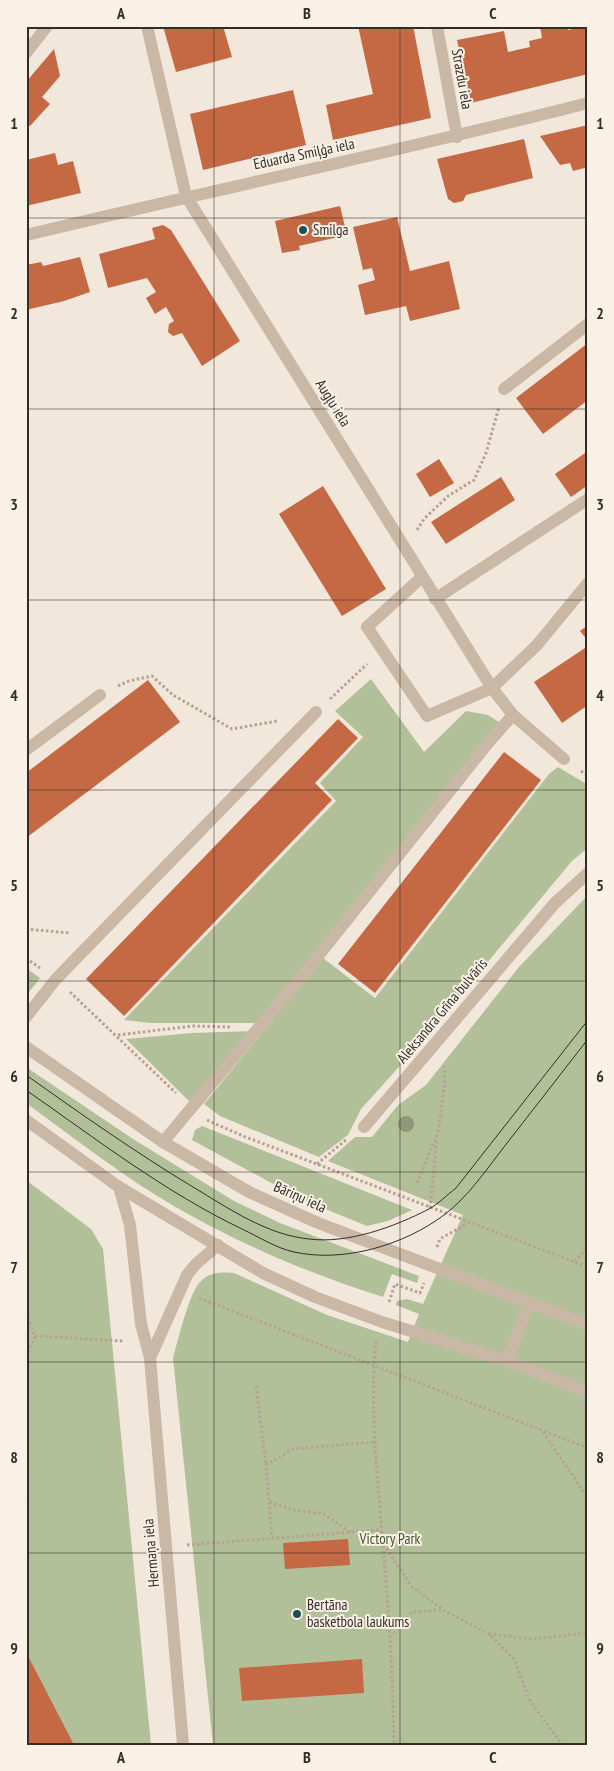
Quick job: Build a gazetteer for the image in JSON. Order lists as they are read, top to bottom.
{
  "streets": {
    "street": [
      "Strazdu iela",
      "Eduarda Smiļģa iela",
      "Augļu iela",
      "Aleksandra Grīna bulvāris",
      "Bāriņu iela",
      "Hermaņa iela"
    ]
  },
  "crossings": [
    ["Strazdu iela", "Eduarda Smiļģa iela"],
    ["Eduarda Smiļģa iela", "Augļu iela"]
  ],
  "parks": ["Victory Park"],
  "places": ["Smilga", "Bertāna basketbola laukums"],
  "grid": {
    "columns": ["A", "B", "C"],
    "rows": [
      "1",
      "2",
      "3",
      "4",
      "5",
      "6",
      "7",
      "8",
      "9"
    ]
  }
}
